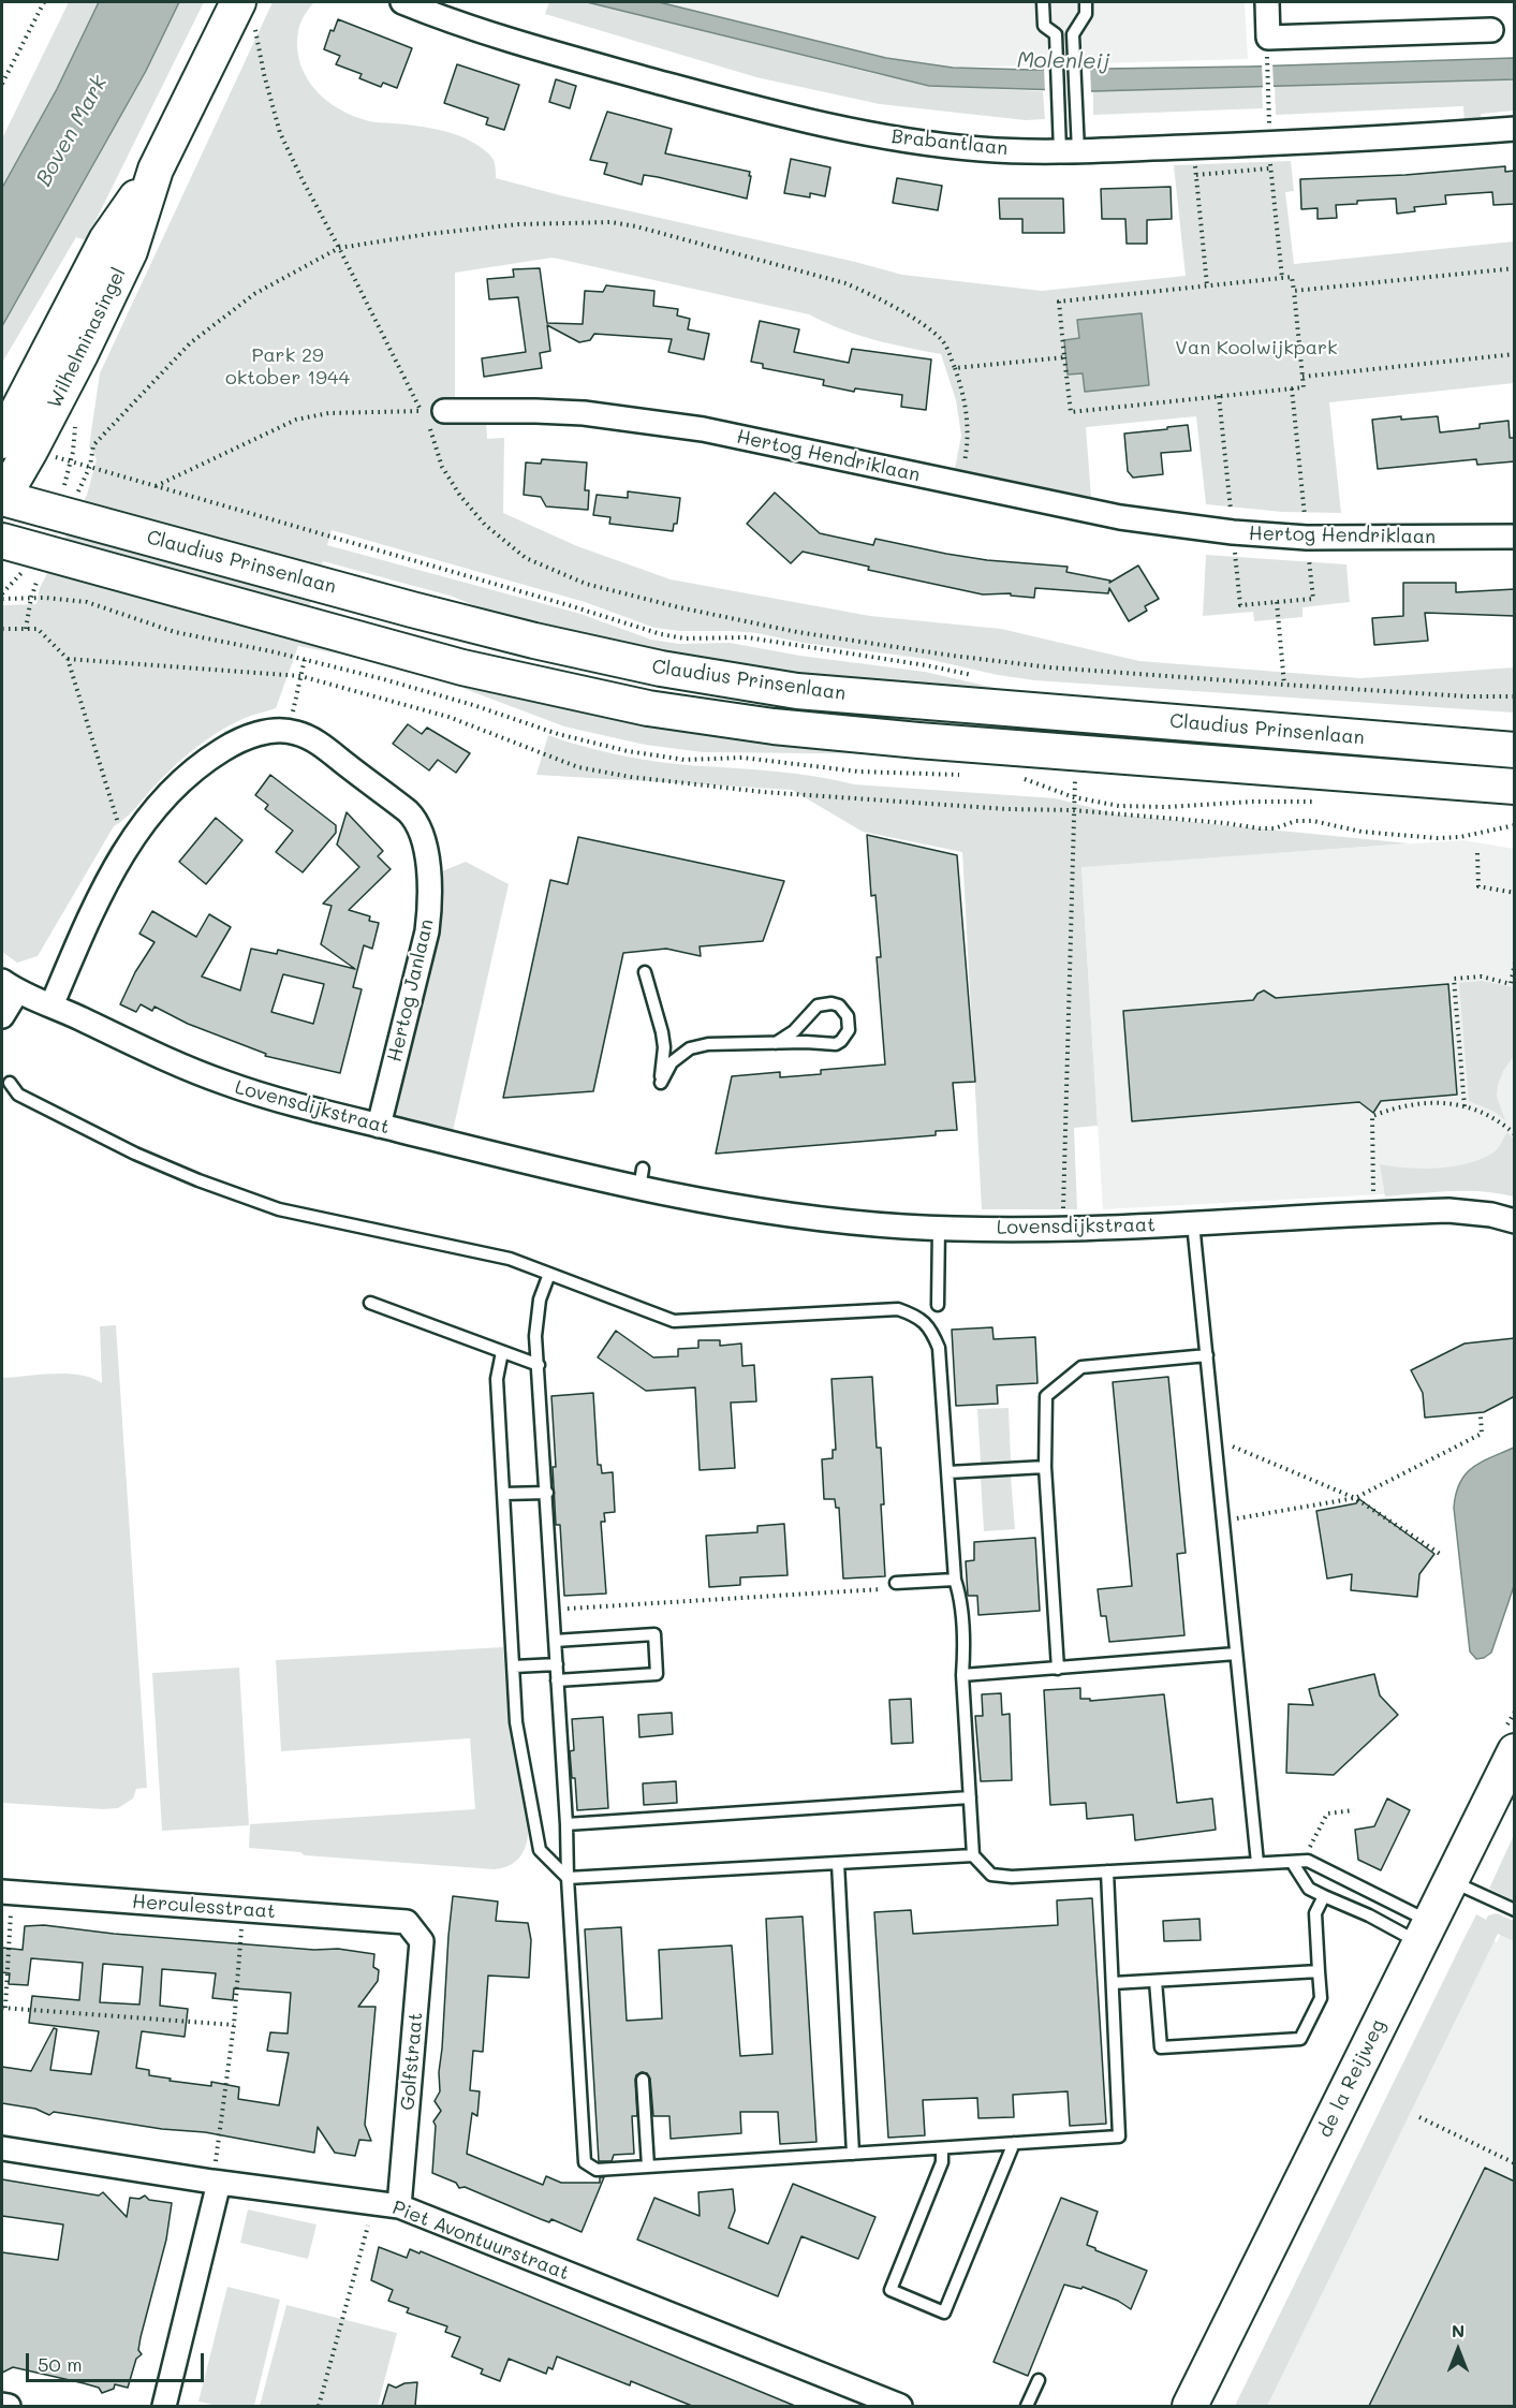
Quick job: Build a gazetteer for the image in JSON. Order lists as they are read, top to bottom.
{
  "streets": {
    "main road": ["Wilhelminasingel", "Claudius Prinsenlaan", "de la Reijweg"],
    "street": [
      "Brabantlaan",
      "Hertog Hendriklaan",
      "Hertog Janlaan",
      "Lovensdijkstraat",
      "Herculesstraat",
      "Golfstraat",
      "Piet Avontuurstraat"
    ]
  },
  "crossings": [
    ["Wilhelminasingel", "Claudius Prinsenlaan"],
    ["Hertog Janlaan", "Lovensdijkstraat"],
    ["Herculesstraat", "Golfstraat"],
    ["Golfstraat", "Piet Avontuurstraat"]
  ],
  "water": ["Molenleij", "Boven Mark"],
  "parks": ["Van Koolwijkpark", "Park 29 oktober 1944"],
  "scale_bar": "50 m",
  "north": "top"
}
